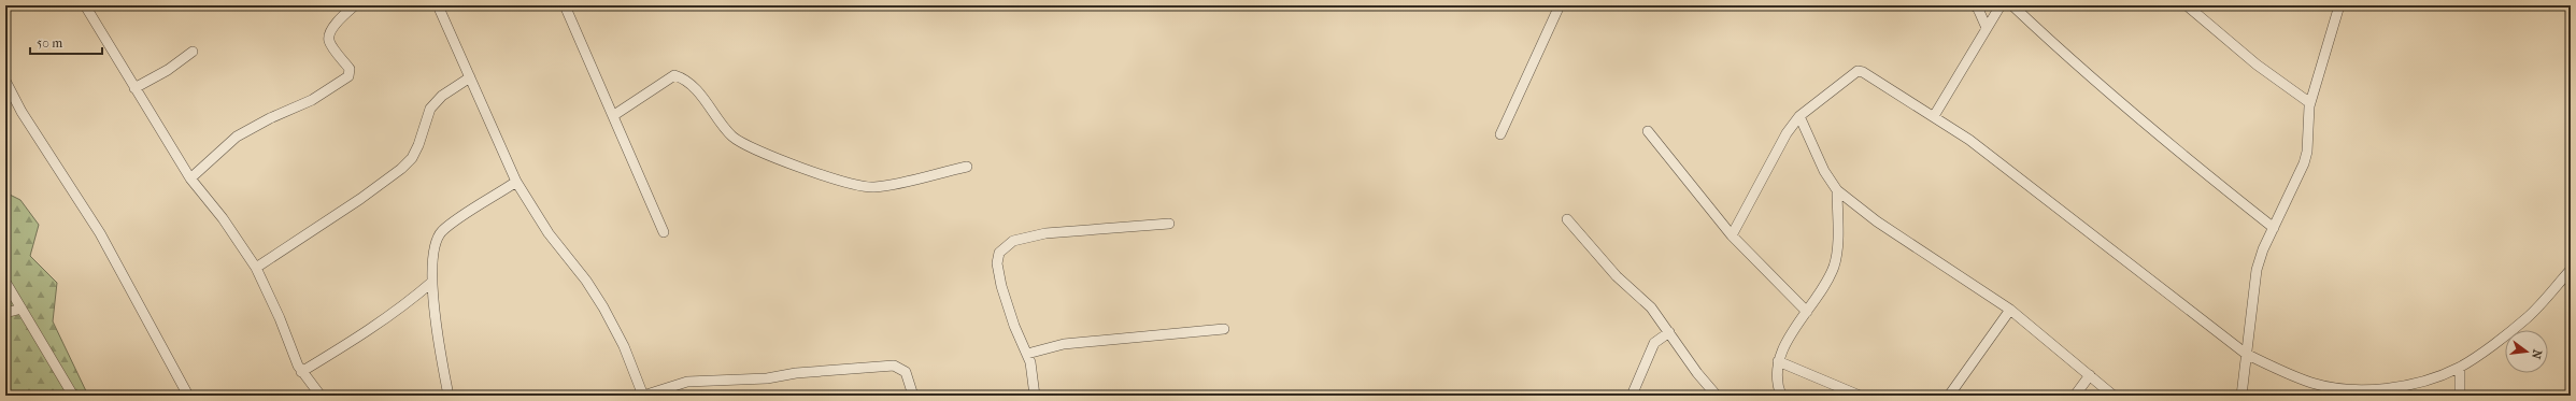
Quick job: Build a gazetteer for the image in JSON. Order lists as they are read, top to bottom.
{
  "scale_bar": "50 m",
  "north": "right"
}
